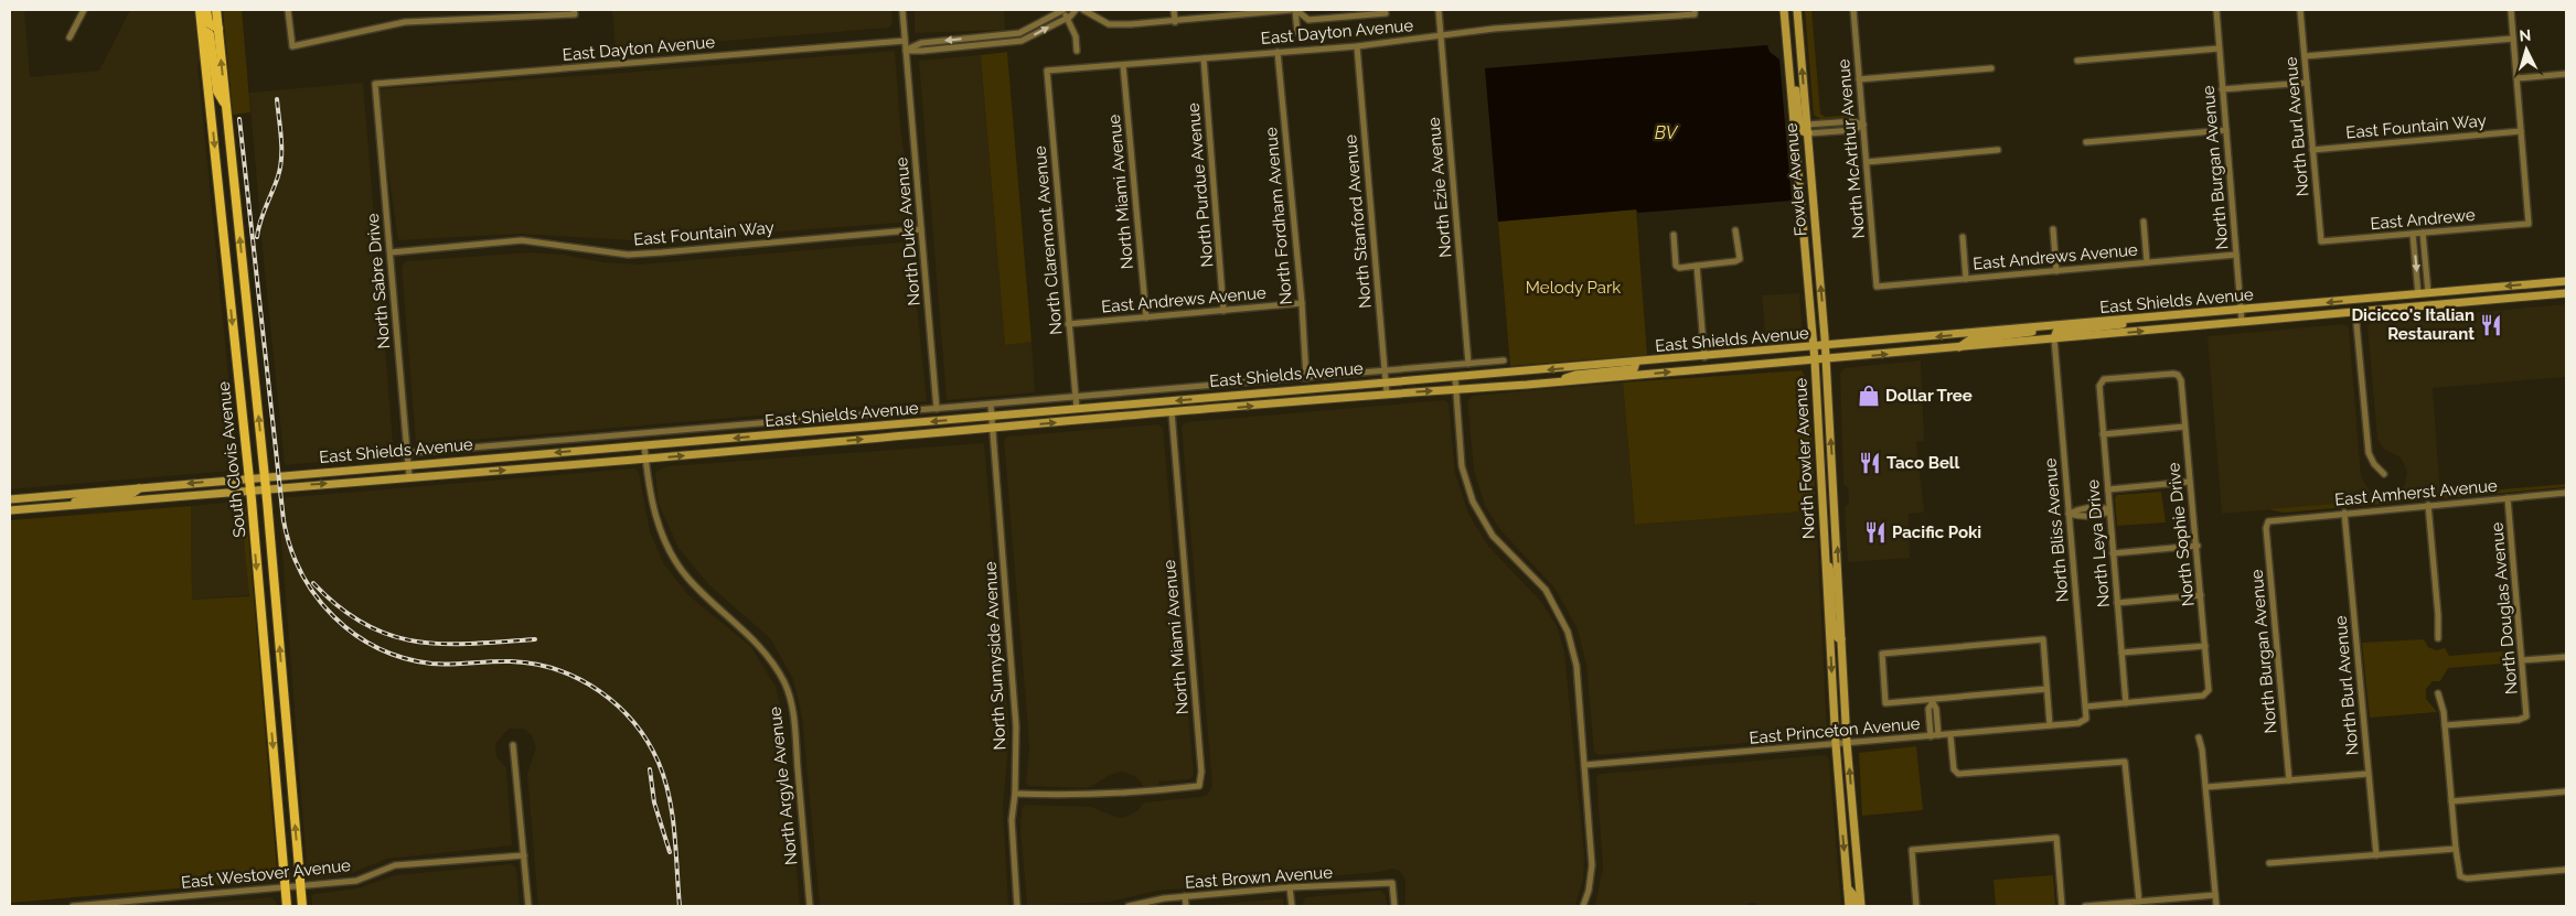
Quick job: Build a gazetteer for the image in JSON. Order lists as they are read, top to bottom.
{
  "streets": {
    "main road": [
      "Fowler Avenue",
      "East Shields Avenue",
      "North Fowler Avenue",
      "South Clovis Avenue"
    ],
    "street": [
      "East Dayton Avenue",
      "North Burl Avenue",
      "East Fountain Way",
      "North McArthur Avenue",
      "North Burgan Avenue",
      "North Purdue Avenue",
      "North Ezie Avenue",
      "North Miami Avenue",
      "North Fordham Avenue",
      "East Andrewe",
      "North Stanford Avenue",
      "North Duke Avenue",
      "North Claremont Avenue",
      "East Andrews Avenue",
      "North Sabre Drive",
      "East Amherst Avenue",
      "North Bliss Avenue",
      "North Sophie Drive",
      "North Leya Drive",
      "North Douglas Avenue",
      "North Sunnyside Avenue",
      "East Princeton Avenue",
      "North Argyle Avenue",
      "East Westover Avenue",
      "East Brown Avenue"
    ]
  },
  "crossings": [
    ["East Dayton Avenue", "North Purdue Avenue"],
    ["East Dayton Avenue", "North Ezie Avenue"],
    ["East Dayton Avenue", "North Miami Avenue"],
    ["East Dayton Avenue", "North Fordham Avenue"],
    ["East Dayton Avenue", "North Stanford Avenue"],
    ["East Dayton Avenue", "North Duke Avenue"],
    ["East Dayton Avenue", "North Claremont Avenue"],
    ["East Dayton Avenue", "North Sabre Drive"],
    ["North Burl Avenue", "East Fountain Way"],
    ["North Burl Avenue", "East Andrewe"],
    ["North Burl Avenue", "East Amherst Avenue"],
    ["East Fountain Way", "East Andrewe"],
    ["East Fountain Way", "North Duke Avenue"],
    ["East Fountain Way", "North Sabre Drive"],
    ["North McArthur Avenue", "East Andrews Avenue"],
    ["North Burgan Avenue", "East Andrews Avenue"],
    ["North Burgan Avenue", "East Shields Avenue"],
    ["North Burgan Avenue", "East Amherst Avenue"],
    ["Fowler Avenue", "East Shields Avenue"],
    ["Fowler Avenue", "North Fowler Avenue"],
    ["North Purdue Avenue", "East Andrews Avenue"],
    ["North Ezie Avenue", "East Shields Avenue"],
    ["North Miami Avenue", "East Andrews Avenue"],
    ["North Miami Avenue", "East Shields Avenue"],
    ["North Miami Avenue", "North Sunnyside Avenue"],
    ["North Fordham Avenue", "East Andrews Avenue"],
    ["North Fordham Avenue", "East Shields Avenue"],
    ["North Stanford Avenue", "East Shields Avenue"],
    ["North Duke Avenue", "East Shields Avenue"],
    ["North Claremont Avenue", "East Andrews Avenue"],
    ["North Claremont Avenue", "East Shields Avenue"],
    ["North Sabre Drive", "East Shields Avenue"],
    ["East Shields Avenue", "North Fowler Avenue"],
    ["East Shields Avenue", "South Clovis Avenue"],
    ["East Shields Avenue", "North Bliss Avenue"],
    ["East Shields Avenue", "North Sunnyside Avenue"],
    ["East Shields Avenue", "North Argyle Avenue"],
    ["North Fowler Avenue", "East Princeton Avenue"],
    ["South Clovis Avenue", "East Westover Avenue"],
    ["East Amherst Avenue", "North Douglas Avenue"],
    ["North Bliss Avenue", "East Princeton Avenue"],
    ["North Sophie Drive", "North Leya Drive"]
  ],
  "one_way": ["Fowler Avenue"],
  "water": ["BV"],
  "parks": ["Melody Park"],
  "places": {
    "restaurant": ["Dicicco's Italian Restaurant", "Taco Bell", "Pacific Poki"],
    "shop": ["Dollar Tree"]
  },
  "north": "top"
}
